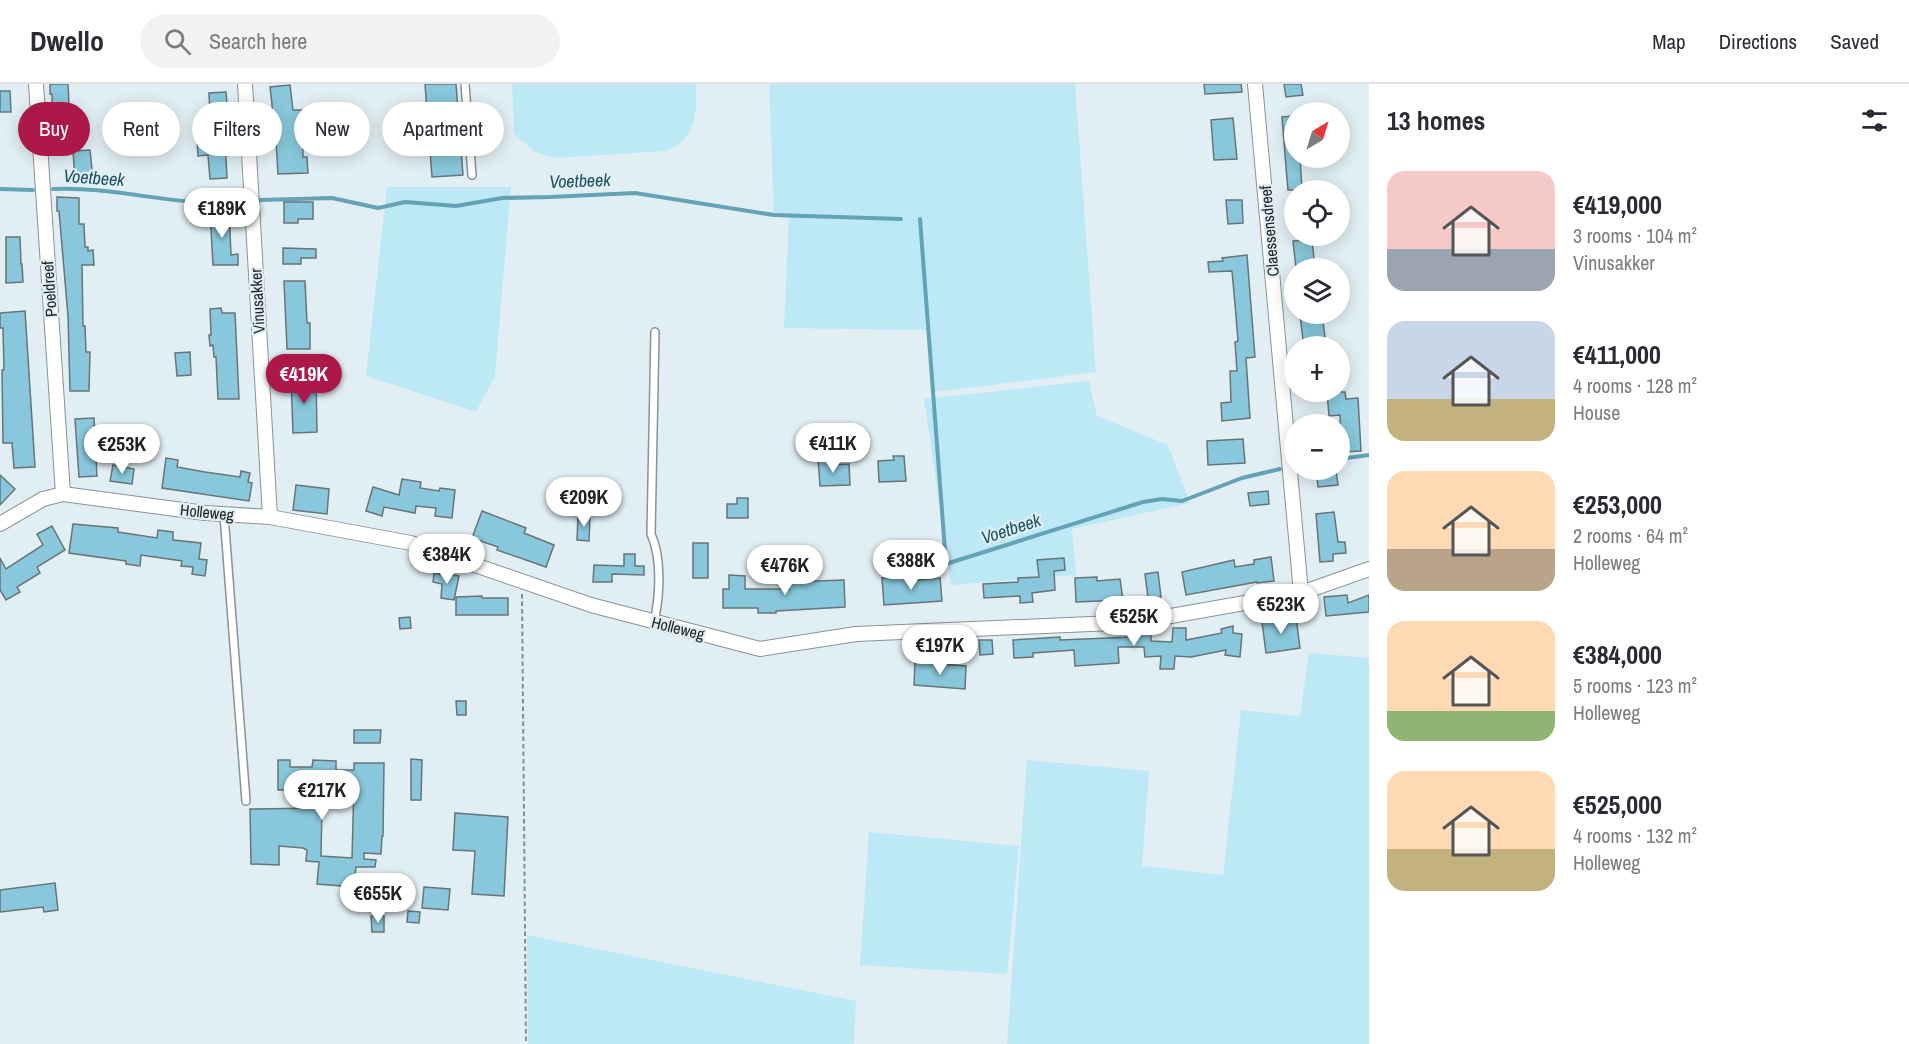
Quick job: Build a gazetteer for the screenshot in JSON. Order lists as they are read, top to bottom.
{
  "streets": {
    "street": [
      "Claessensdreef",
      "Poeldreef",
      "Vinusakker",
      "Holleweg"
    ]
  },
  "crossings": [
    ["Claessensdreef", "Holleweg"],
    ["Poeldreef", "Holleweg"],
    ["Vinusakker", "Holleweg"]
  ],
  "water": ["Voetbeek"],
  "north": "top right",
  "page": {
    "header": "Dwello",
    "search": "Search here",
    "nav": ["Map", "Directions", "Saved"],
    "heading": "13 homes",
    "map_buttons": ["+", "−"],
    "chip": [
      "Buy",
      "Rent",
      "Filters",
      "New",
      "Apartment"
    ],
    "list": [
      {
        "name": "€419,000",
        "note": "3 rooms · 104 m² · Vinusakker"
      },
      {
        "name": "€411,000",
        "note": "4 rooms · 128 m² · House"
      },
      {
        "name": "€253,000",
        "note": "2 rooms · 64 m² · Holleweg"
      },
      {
        "name": "€384,000",
        "note": "5 rooms · 123 m² · Holleweg"
      },
      {
        "name": "€525,000",
        "note": "4 rooms · 132 m² · Holleweg"
      }
    ],
    "price": [
      "€189K",
      "€419K",
      "€411K",
      "€253K",
      "€209K",
      "€384K",
      "€388K",
      "€476K",
      "€523K",
      "€525K",
      "€197K",
      "€217K",
      "€655K"
    ]
  }
}
